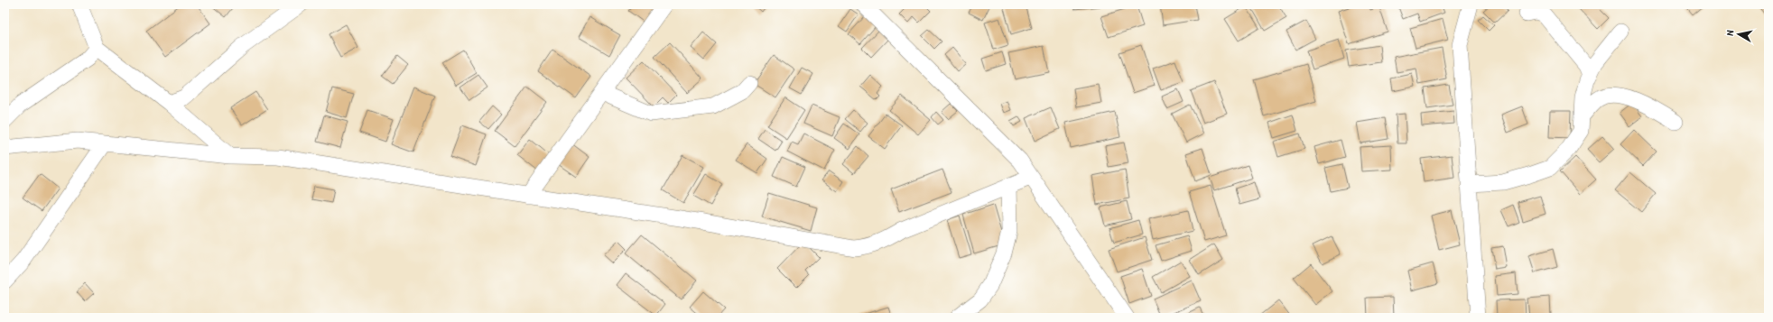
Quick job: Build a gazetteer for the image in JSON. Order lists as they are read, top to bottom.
{
  "north": "left"
}
